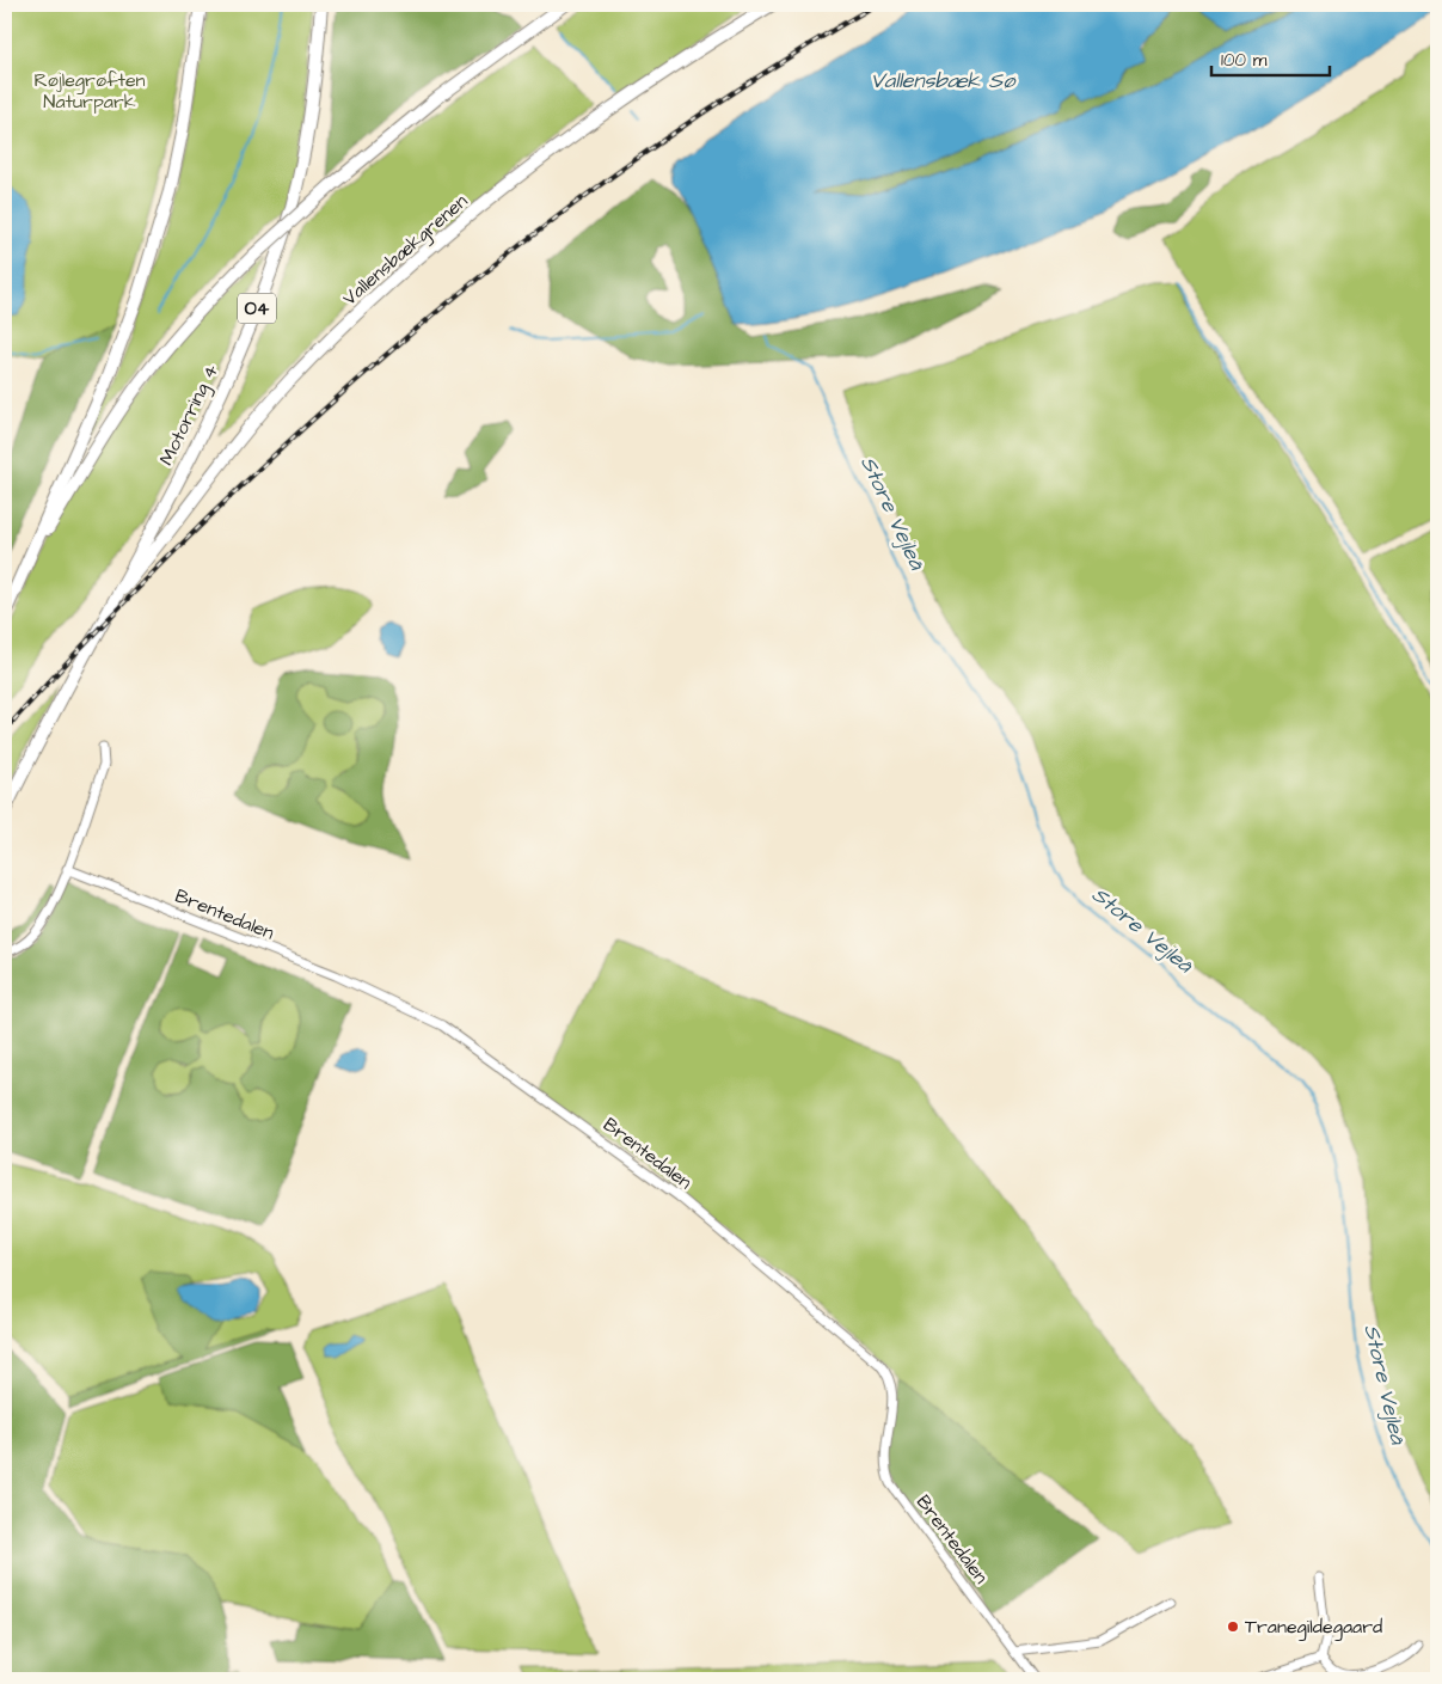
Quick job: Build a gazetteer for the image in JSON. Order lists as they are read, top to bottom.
{
  "streets": {
    "highway": ["Vallensbækgrenen", "O4", "Motorring 4"],
    "street": ["Brentedalen"]
  },
  "crossings": [
    ["Vallensbækgrenen", "Motorring 4"]
  ],
  "water": ["Vallensbæk Sø", "Store Vejleå"],
  "parks": ["Røjlegrøften Naturpark"],
  "places": ["Tranegildegaard"],
  "scale_bar": "100 m"
}
